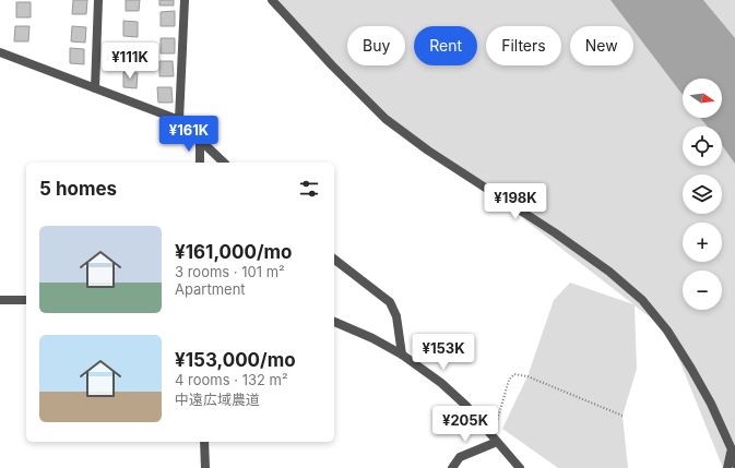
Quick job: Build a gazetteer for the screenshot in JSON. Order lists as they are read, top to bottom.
{
  "north": "right",
  "page": {
    "chip": [
      "Buy",
      "Rent",
      "Filters",
      "New"
    ],
    "price": [
      "¥111K",
      "¥161K",
      "¥198K",
      "¥153K",
      "¥205K"
    ],
    "map_buttons": ["+", "−"],
    "heading": "5 homes",
    "list": [
      {
        "name": "¥161,000/mo",
        "note": "3 rooms · 101 m² · Apartment"
      },
      {
        "name": "¥153,000/mo",
        "note": "4 rooms · 132 m² · 中遠広域農道"
      }
    ]
  }
}
